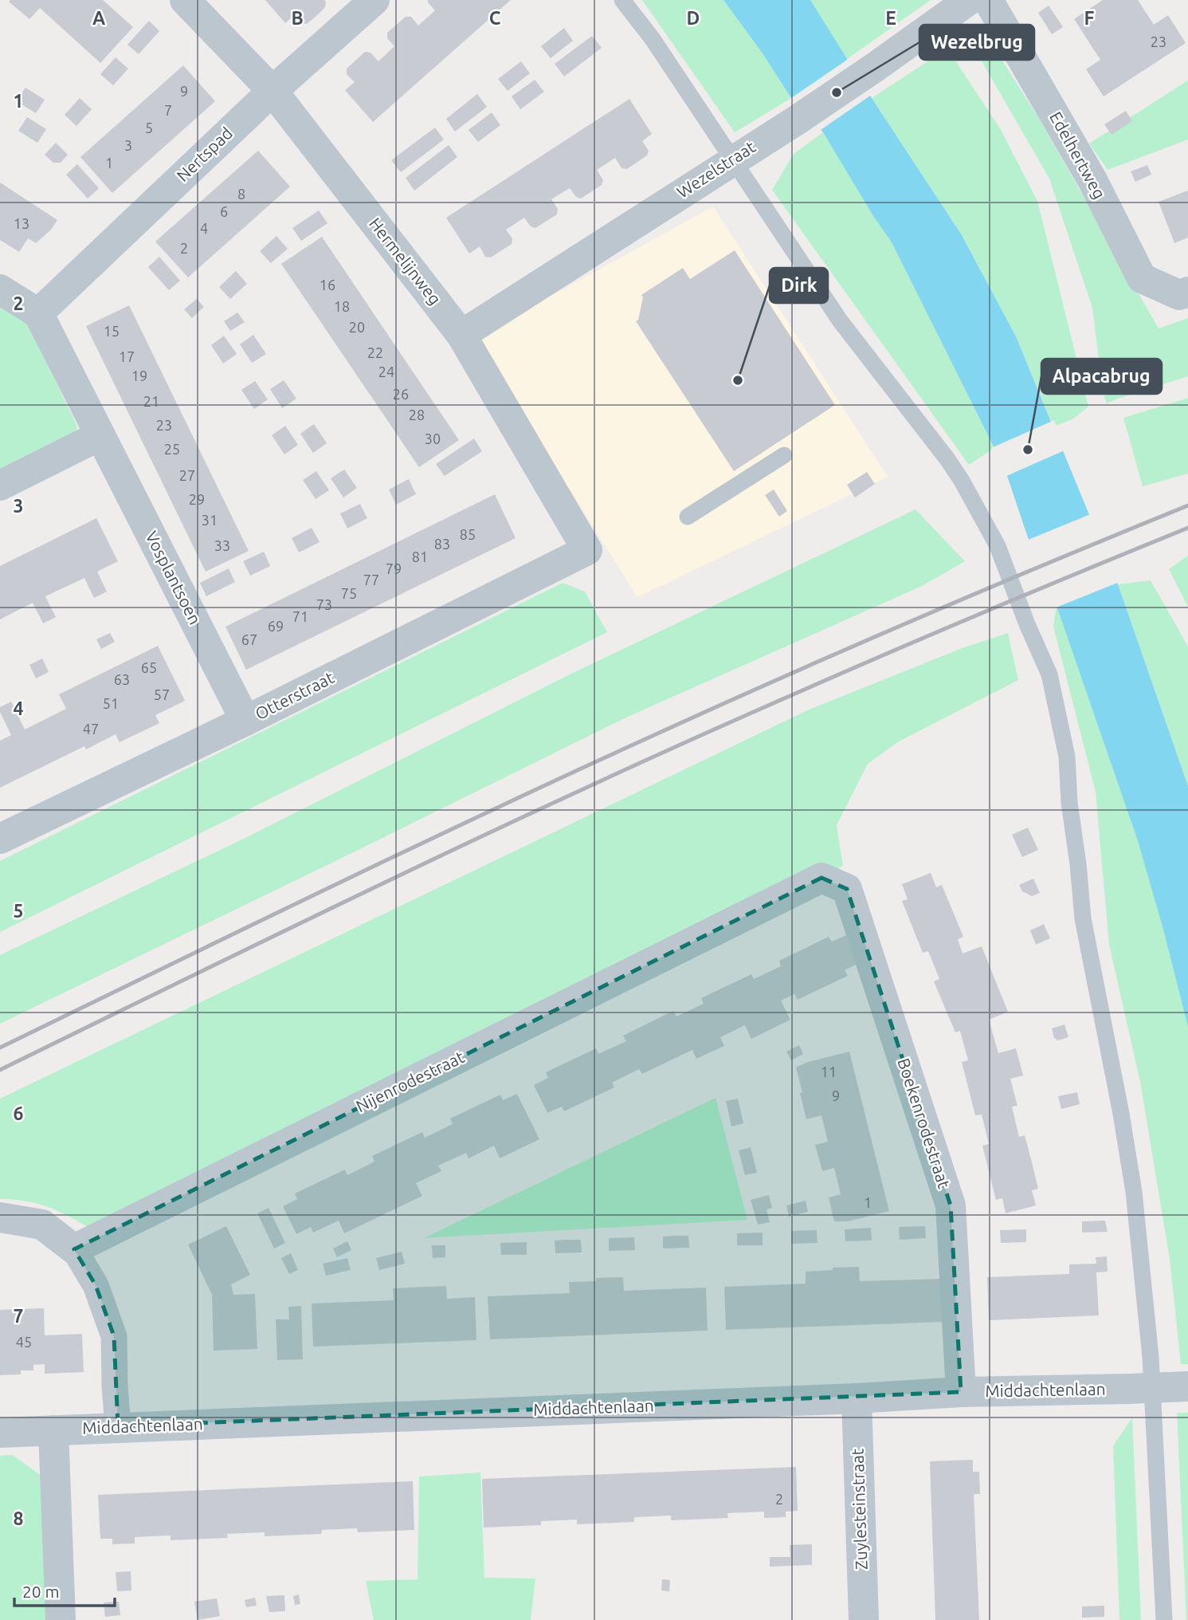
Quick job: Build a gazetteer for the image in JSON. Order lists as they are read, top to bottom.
{
  "streets": {
    "street": [
      "Nertspad",
      "Edelhertweg",
      "Wezelstraat",
      "Hermelijnweg",
      "Vosplantsoen",
      "Otterstraat",
      "Nijenrodestraat",
      "Boekenrodestraat",
      "Middachtenlaan",
      "Zuylesteinstraat"
    ]
  },
  "crossings": [
    ["Nertspad", "Hermelijnweg"],
    ["Nertspad", "Vosplantsoen"],
    ["Wezelstraat", "Hermelijnweg"],
    ["Hermelijnweg", "Otterstraat"],
    ["Vosplantsoen", "Otterstraat"],
    ["Nijenrodestraat", "Boekenrodestraat"],
    ["Boekenrodestraat", "Middachtenlaan"],
    ["Middachtenlaan", "Zuylesteinstraat"]
  ],
  "places": ["Wezelbrug", "Dirk", "Alpacabrug"],
  "house_numbers": [
    "23",
    "9",
    "7",
    "5",
    "3",
    "1",
    "8",
    "6",
    "13",
    "4",
    "2",
    "16",
    "18",
    "20",
    "15",
    "22",
    "17",
    "24",
    "19",
    "26",
    "21",
    "28",
    "23",
    "30",
    "25",
    "27",
    "29",
    "31",
    "85",
    "83",
    "33",
    "81",
    "79",
    "77",
    "75",
    "73",
    "71",
    "69",
    "67",
    "65",
    "63",
    "57",
    "51",
    "47",
    "11",
    "9",
    "1",
    "45",
    "2"
  ],
  "scale_bar": "20 m",
  "grid": {
    "columns": [
      "A",
      "B",
      "C",
      "D",
      "E",
      "F"
    ],
    "rows": [
      "1",
      "2",
      "3",
      "4",
      "5",
      "6",
      "7",
      "8"
    ]
  }
}
